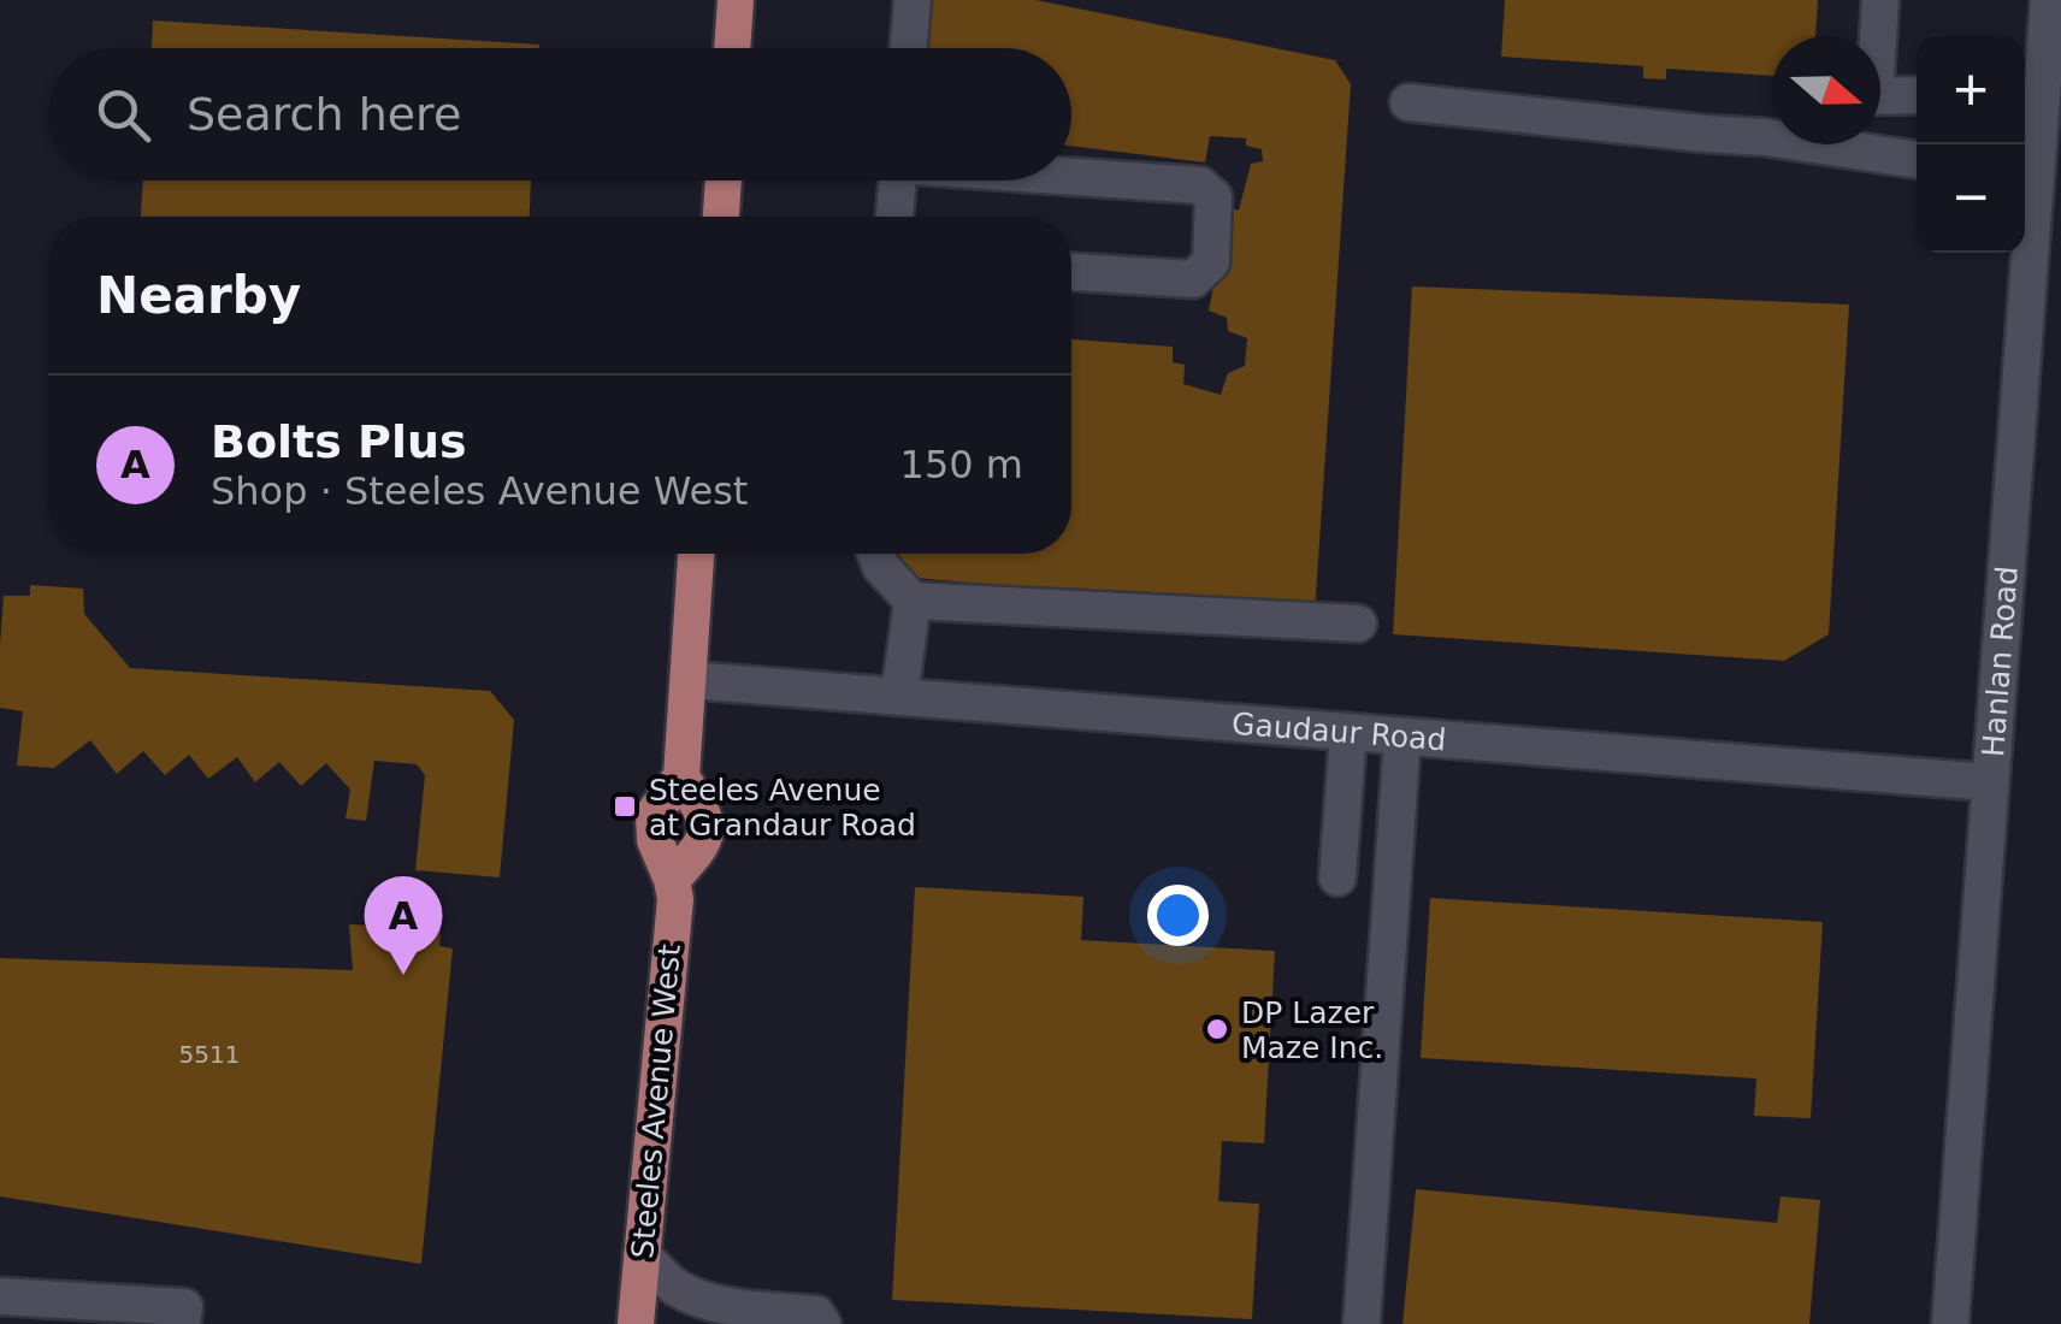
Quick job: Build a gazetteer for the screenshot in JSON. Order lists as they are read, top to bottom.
{
  "streets": {
    "main road": ["Steeles Avenue West"],
    "street": ["Hanlan Road", "Gaudaur Road"]
  },
  "crossings": [
    ["Hanlan Road", "Gaudaur Road"],
    ["Gaudaur Road", "Steeles Avenue West"]
  ],
  "places": {
    "transit": ["Steeles Avenue at Grandaur Road"],
    "other": ["DP Lazer Maze Inc."]
  },
  "house_numbers": ["5511"],
  "north": "right",
  "page": {
    "map_buttons": ["+", "−"],
    "search": "Search here",
    "heading": "Nearby",
    "list": [
      {
        "mark": "A",
        "name": "Bolts Plus",
        "note": "Shop · Steeles Avenue West",
        "value": "150 m"
      }
    ],
    "pins": "A"
  }
}
